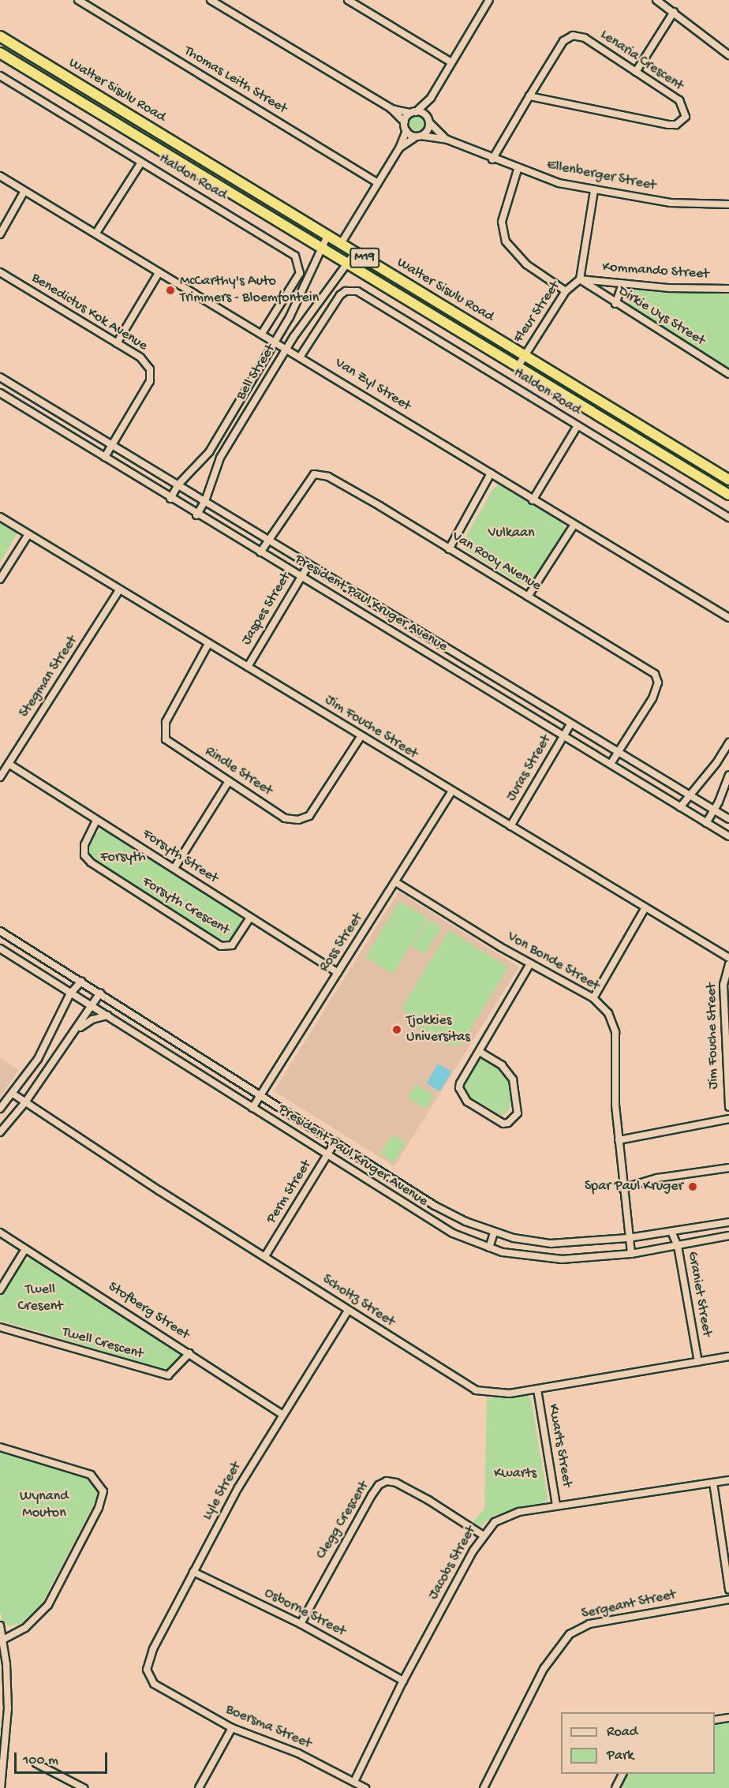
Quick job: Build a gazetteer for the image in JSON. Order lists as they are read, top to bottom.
{
  "streets": {
    "highway": ["Walter Sisulu Road", "M19"],
    "street": [
      "Lenaria Crescent",
      "Thomas Leith Street",
      "Ellenberger Street",
      "Haldon Road",
      "Kommando Street",
      "Benedictus Kok Avenue",
      "Fleur Street",
      "Dirkie Uys Street",
      "Bell Street",
      "Van Zyl Street",
      "Van Rooy Avenue",
      "President Paul Kruger Avenue",
      "Jaspes Street",
      "Stegman Street",
      "Jim Fouche Street",
      "Juras Street",
      "Rindle Street",
      "Forsyth Street",
      "Forsyth Crescent",
      "Ross Street",
      "Von Bonde Street",
      "Perm Street",
      "Graniet Street",
      "Scholtz Street",
      "Stofberg Street",
      "Twell Crescent",
      "Kwarts Street",
      "Lyle Street",
      "Clegg Crescent",
      "Jacobs Street",
      "Sergeant Street",
      "Osborne Street",
      "Boersma Street"
    ]
  },
  "crossings": [
    ["Lenaria Crescent", "Ellenberger Street"],
    ["Walter Sisulu Road", "Fleur Street"],
    ["Walter Sisulu Road", "Bell Street"],
    ["Ellenberger Street", "Fleur Street"],
    ["Haldon Road", "Van Zyl Street"],
    ["Kommando Street", "Fleur Street"],
    ["Kommando Street", "Dirkie Uys Street"],
    ["Benedictus Kok Avenue", "President Paul Kruger Avenue"],
    ["Fleur Street", "Dirkie Uys Street"],
    ["Bell Street", "Van Zyl Street"],
    ["Bell Street", "President Paul Kruger Avenue"],
    ["Van Rooy Avenue", "President Paul Kruger Avenue"],
    ["President Paul Kruger Avenue", "Jaspes Street"],
    ["President Paul Kruger Avenue", "Juras Street"],
    ["President Paul Kruger Avenue", "Ross Street"],
    ["President Paul Kruger Avenue", "Von Bonde Street"],
    ["President Paul Kruger Avenue", "Perm Street"],
    ["President Paul Kruger Avenue", "Graniet Street"],
    ["Jaspes Street", "Jim Fouche Street"],
    ["Stegman Street", "Jim Fouche Street"],
    ["Stegman Street", "Forsyth Street"],
    ["Jim Fouche Street", "Juras Street"],
    ["Jim Fouche Street", "Rindle Street"],
    ["Jim Fouche Street", "Ross Street"],
    ["Forsyth Street", "Forsyth Crescent"],
    ["Forsyth Street", "Ross Street"],
    ["Ross Street", "Von Bonde Street"],
    ["Perm Street", "Scholtz Street"],
    ["Graniet Street", "Scholtz Street"],
    ["Scholtz Street", "Kwarts Street"],
    ["Scholtz Street", "Lyle Street"],
    ["Stofberg Street", "Twell Crescent"],
    ["Stofberg Street", "Lyle Street"],
    ["Kwarts Street", "Jacobs Street"],
    ["Lyle Street", "Osborne Street"],
    ["Lyle Street", "Boersma Street"],
    ["Clegg Crescent", "Jacobs Street"],
    ["Clegg Crescent", "Osborne Street"],
    ["Jacobs Street", "Osborne Street"],
    ["Jacobs Street", "Boersma Street"]
  ],
  "parks": [
    "Vulkaan",
    "Forsyth",
    "Twell Cresent",
    "Kwarts",
    "Wynand Mouton"
  ],
  "places": ["McCarthy's Auto Trimmers - Bloemfontein", "Tjokkies Universitas", "Spar Paul Kruger"],
  "legend": ["Road", "Park"],
  "scale_bar": "100 m"
}
